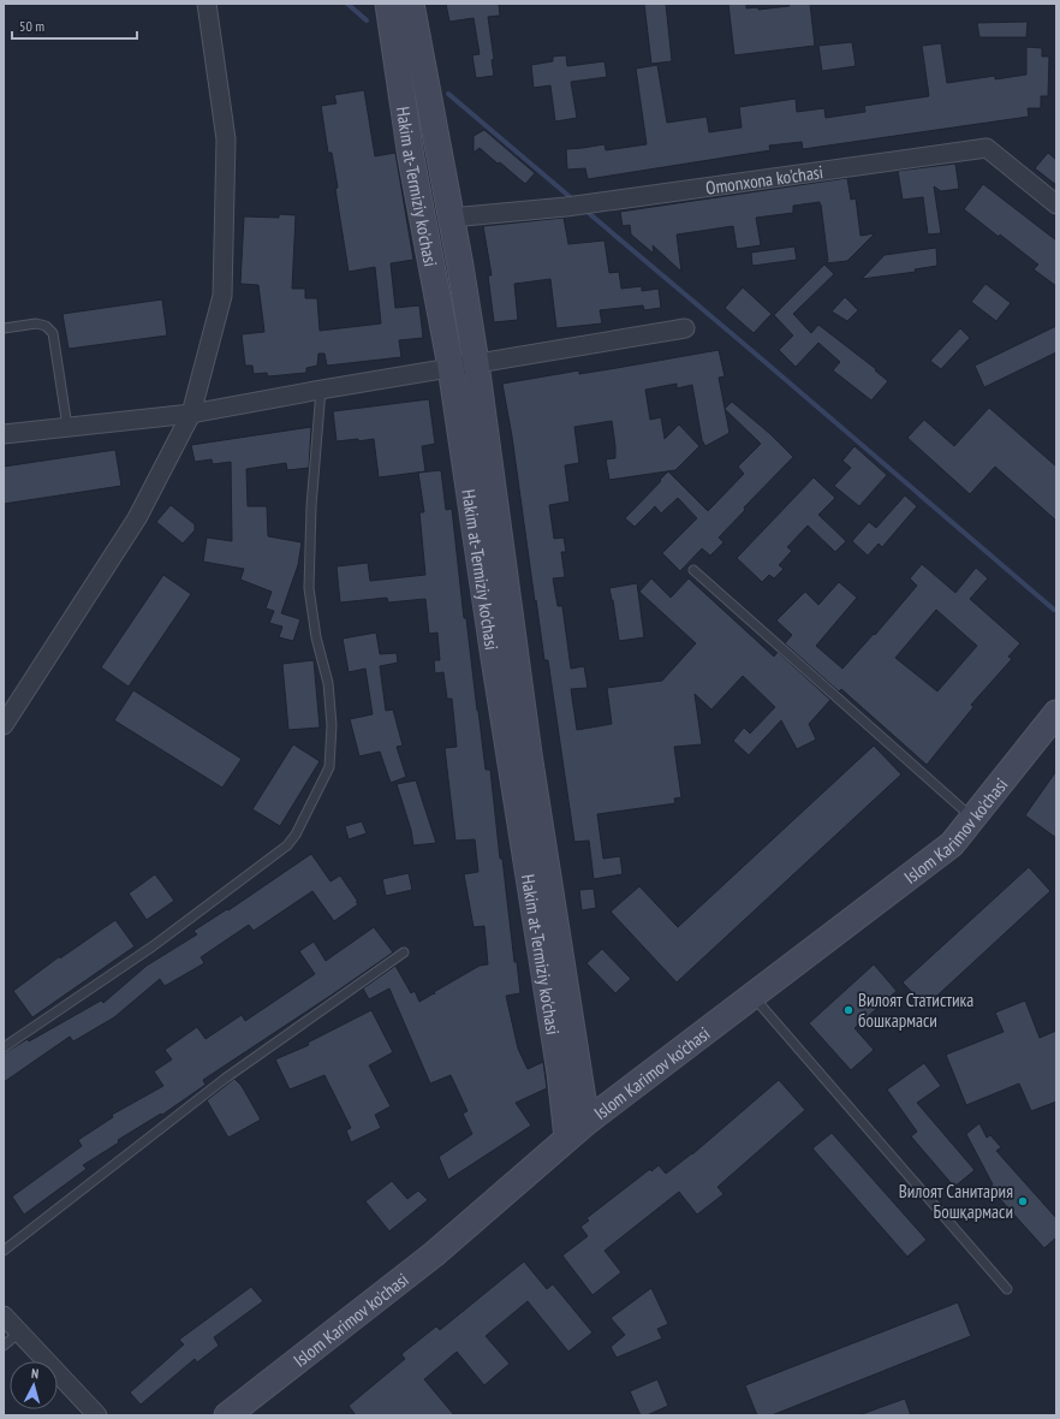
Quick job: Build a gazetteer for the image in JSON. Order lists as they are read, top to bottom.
{
  "streets": {
    "main road": ["Hakim at-Termiziy ko'chasi", "Islom Karimov ko'chasi"],
    "street": ["Omonxona ko'chasi"]
  },
  "crossings": [
    ["Omonxona ko'chasi", "Hakim at-Termiziy ko'chasi"],
    ["Hakim at-Termiziy ko'chasi", "Islom Karimov ko'chasi"]
  ],
  "places": ["Вилоят Статистика бошкармаси", "Вилоят Санитария Бошқармаси"],
  "scale_bar": "50 m",
  "north": "top"
}
